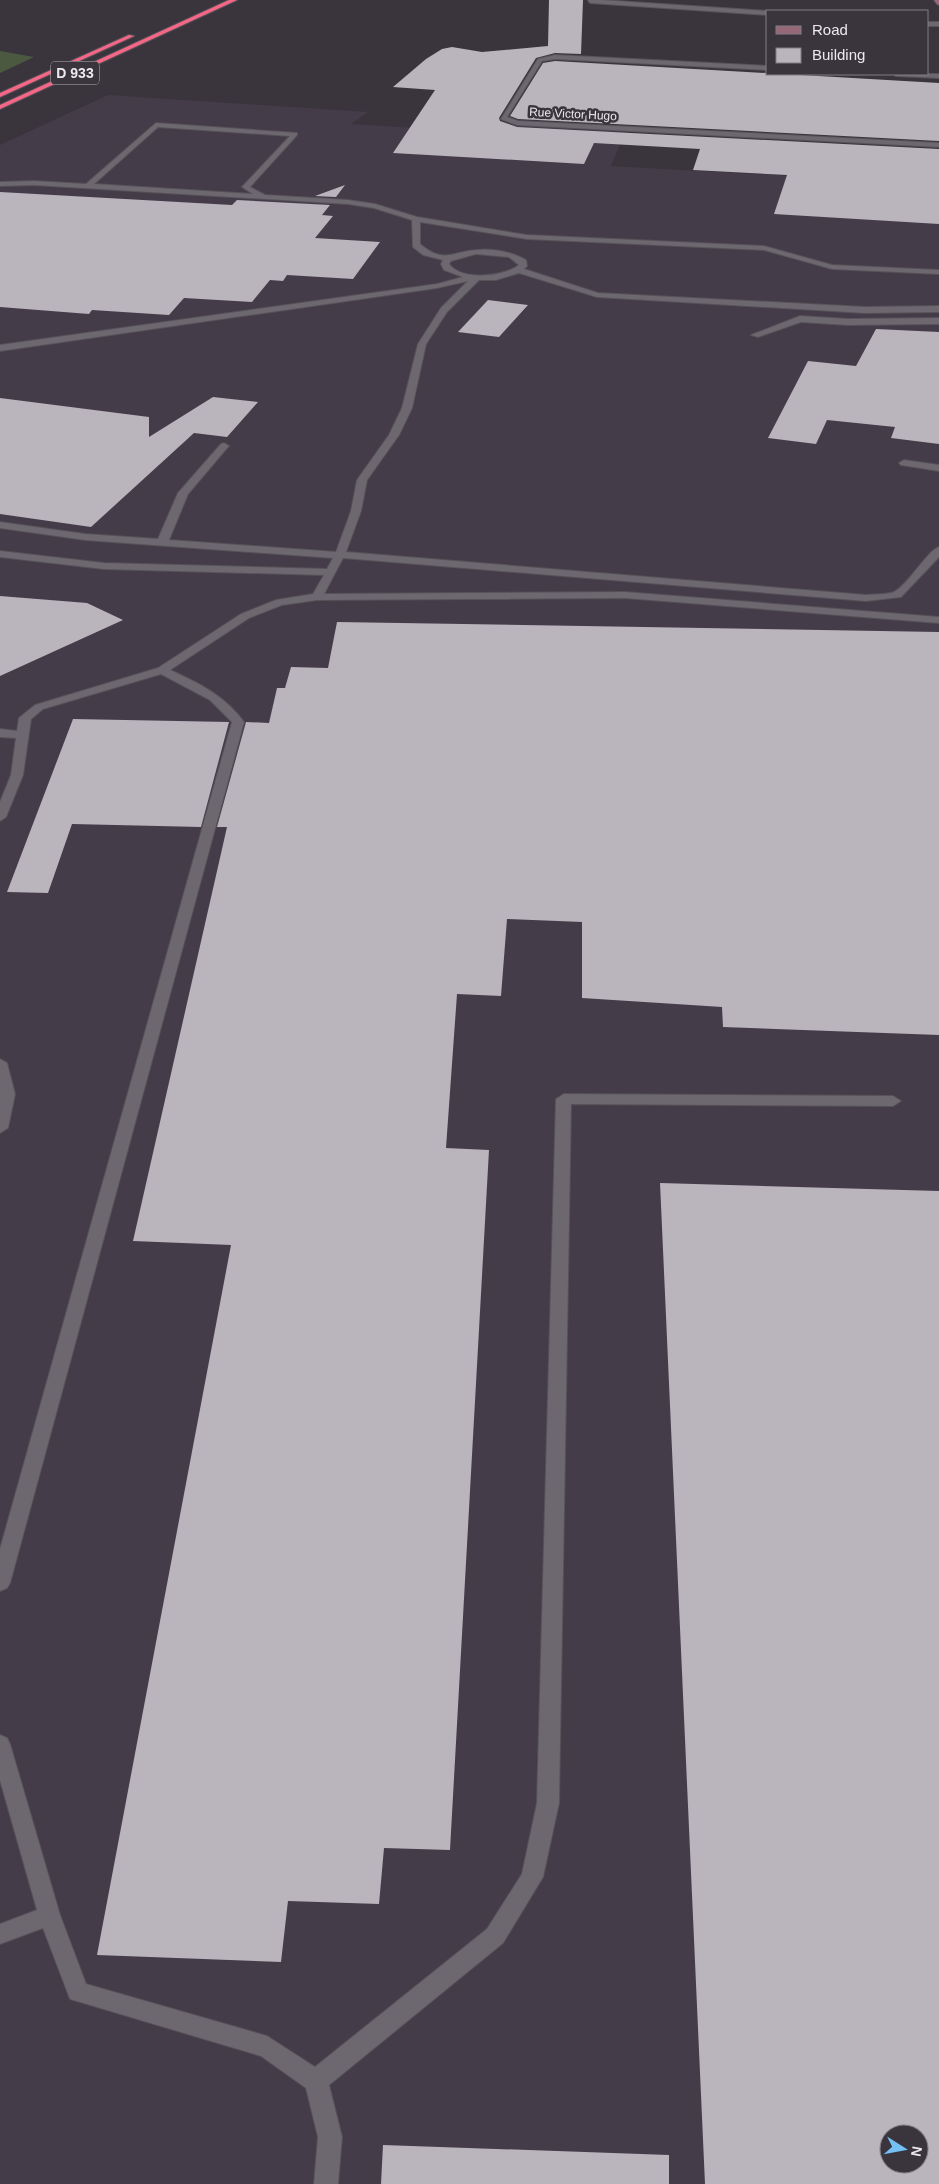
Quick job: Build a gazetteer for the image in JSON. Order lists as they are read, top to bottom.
{
  "streets": {
    "highway": ["D 933"],
    "street": ["Rue Victor Hugo"]
  },
  "legend": ["Road", "Building"],
  "north": "right"
}
